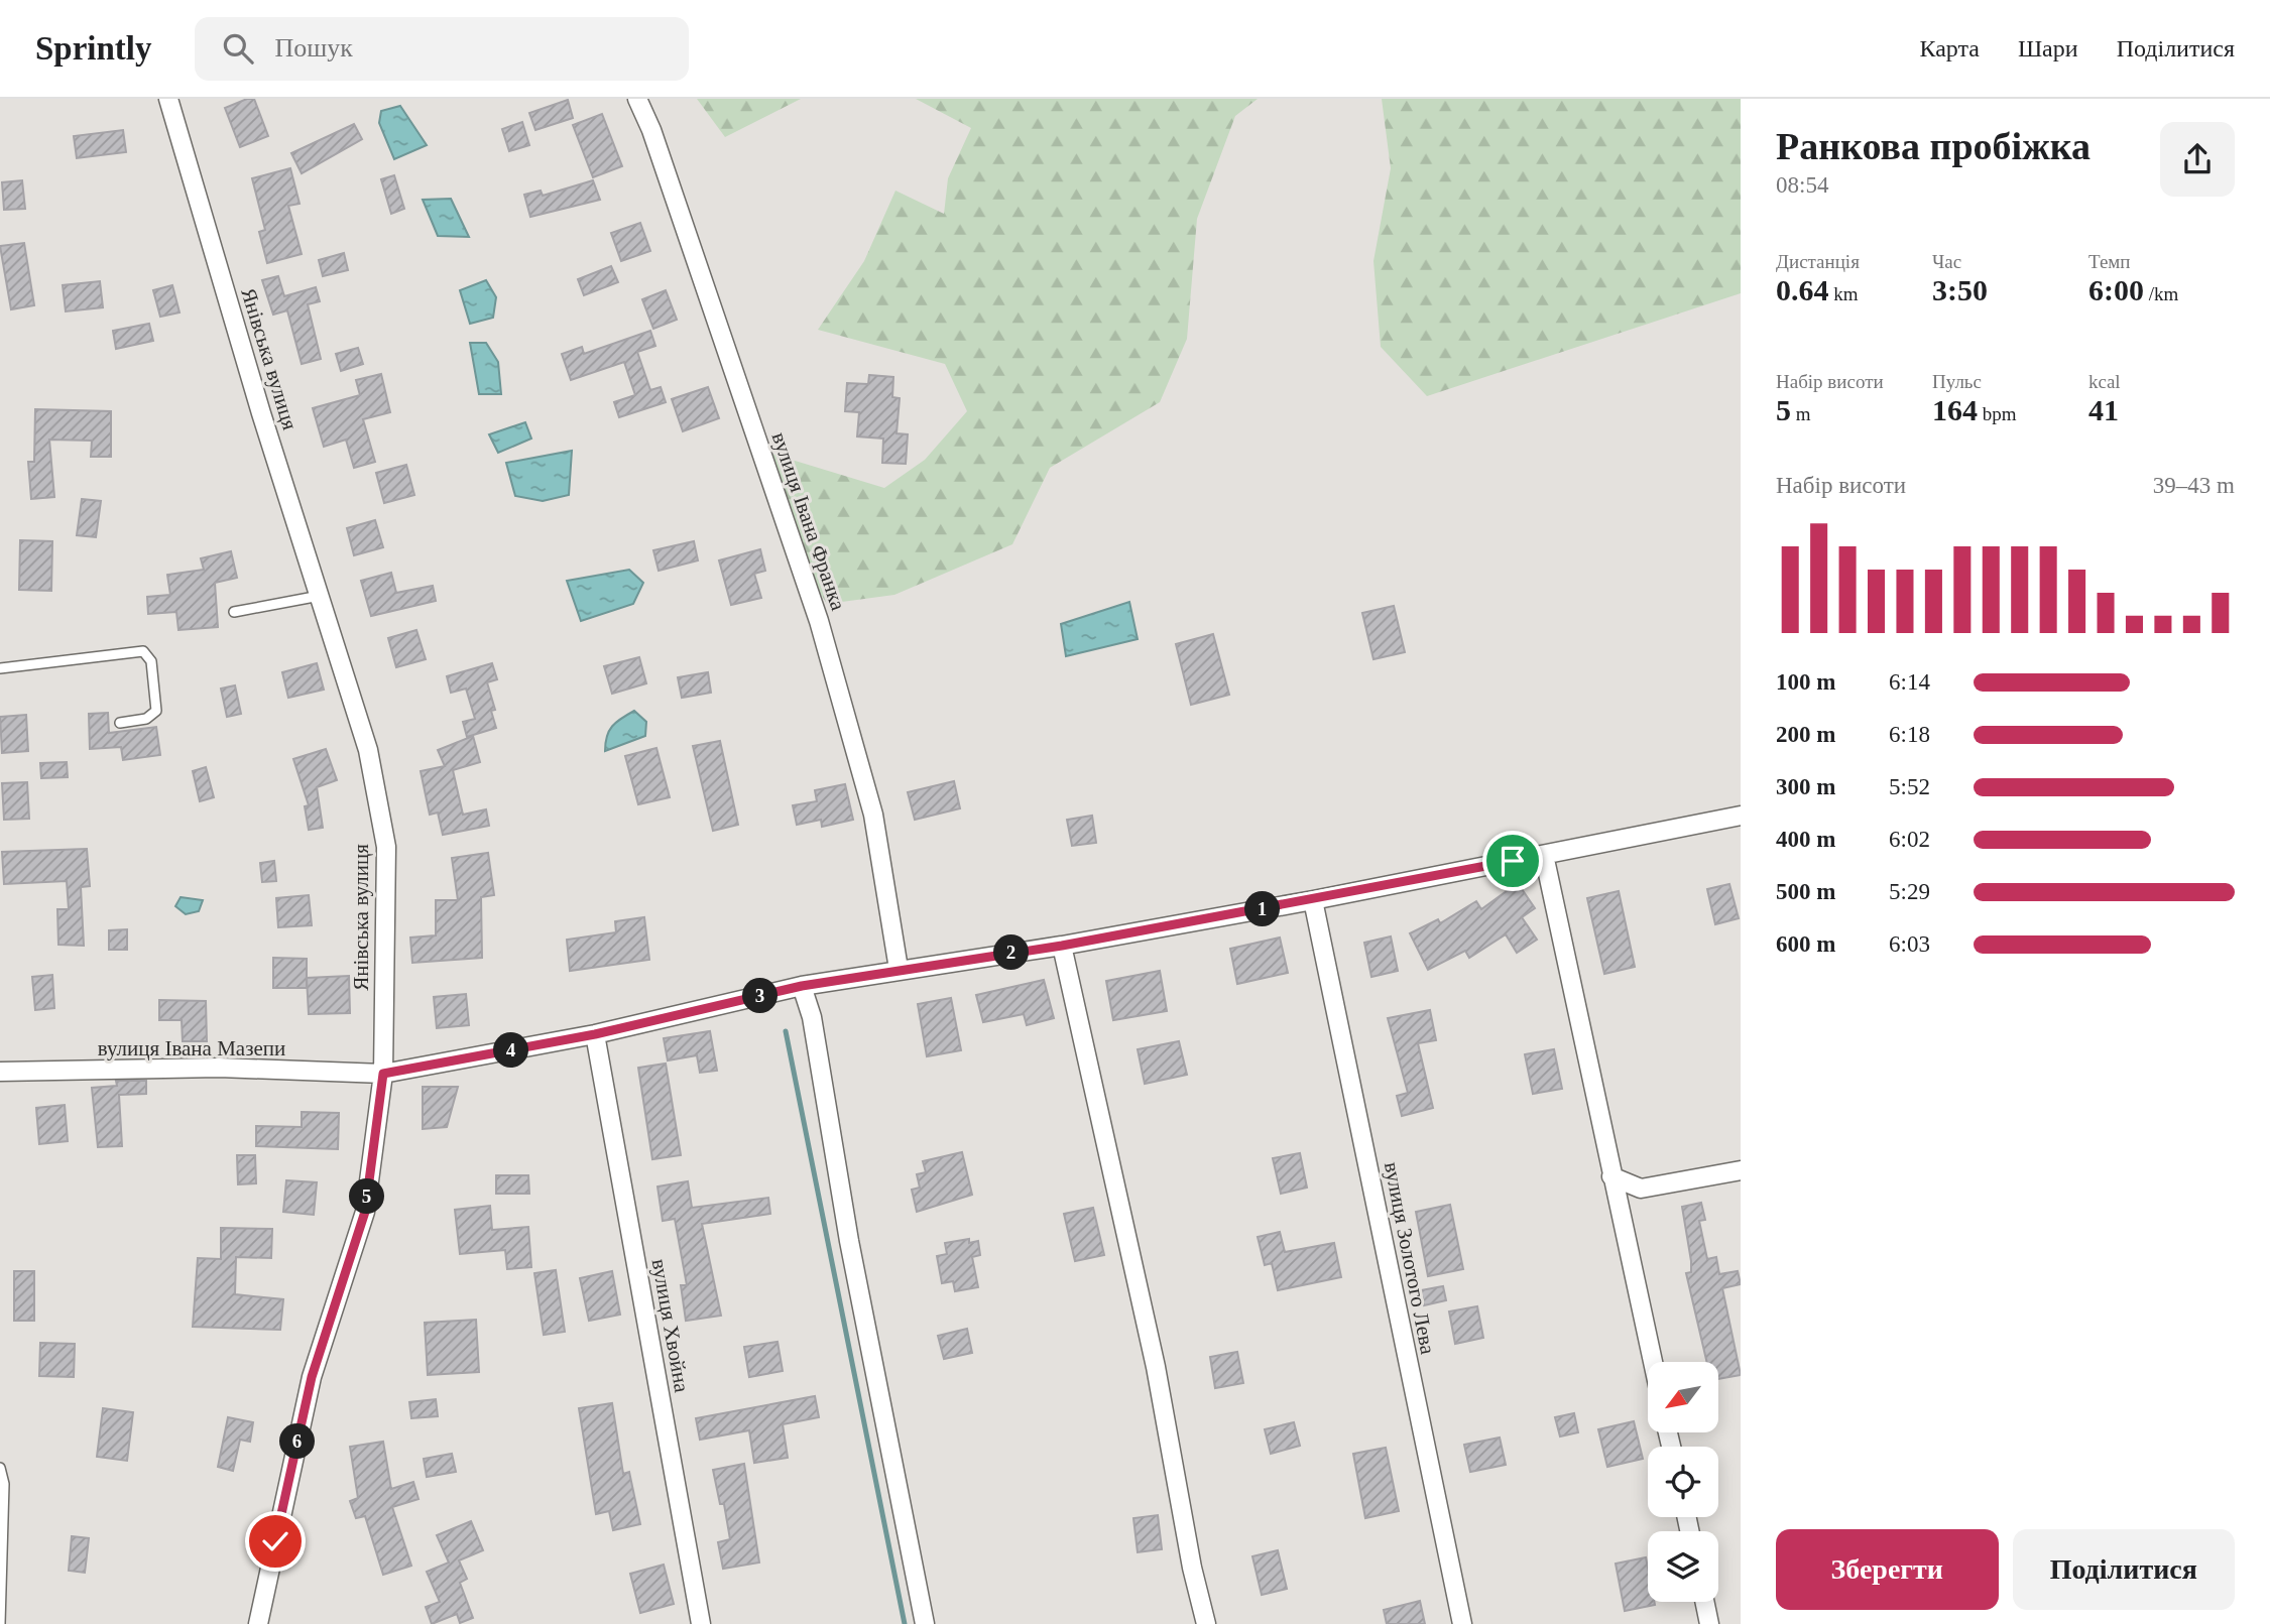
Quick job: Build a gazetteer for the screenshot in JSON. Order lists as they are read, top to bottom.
{
  "streets": {
    "street": [
      "Янівська вулиця",
      "вулиця Івана Франка",
      "вулиця Івана Мазепи",
      "вулиця Золотого Лева",
      "вулиця Хвойна"
    ]
  },
  "crossings": [
    ["Янівська вулиця", "вулиця Івана Мазепи"],
    ["вулиця Івана Франка", "вулиця Івана Мазепи"],
    ["вулиця Івана Мазепи", "вулиця Золотого Лева"],
    ["вулиця Івана Мазепи", "вулиця Хвойна"]
  ],
  "north": "bottom left",
  "page": {
    "header": "Sprintly",
    "search": "Пошук",
    "nav": ["Карта", "Шари", "Поділитися"],
    "heading": ["Ранкова пробіжка", "08:54"],
    "stats": [
      ["Дистанція", "0.64 km"],
      ["Час", "3:50"],
      ["Темп", "6:00 /km"],
      ["Набір висоти", "5 m"],
      ["Пульс", "164 bpm"],
      ["kcal", "41"]
    ],
    "chart": ["Набір висоти", "39–43 m"],
    "list": [
      {
        "name": "100 m",
        "note": "6:14"
      },
      {
        "name": "200 m",
        "note": "6:18"
      },
      {
        "name": "300 m",
        "note": "5:52"
      },
      {
        "name": "400 m",
        "note": "6:02"
      },
      {
        "name": "500 m",
        "note": "5:29"
      },
      {
        "name": "600 m",
        "note": "6:03"
      }
    ],
    "pins": [
      "1",
      "2",
      "3",
      "4",
      "5",
      "6"
    ],
    "buttons": ["Зберегти", "Поділитися"]
  }
}
